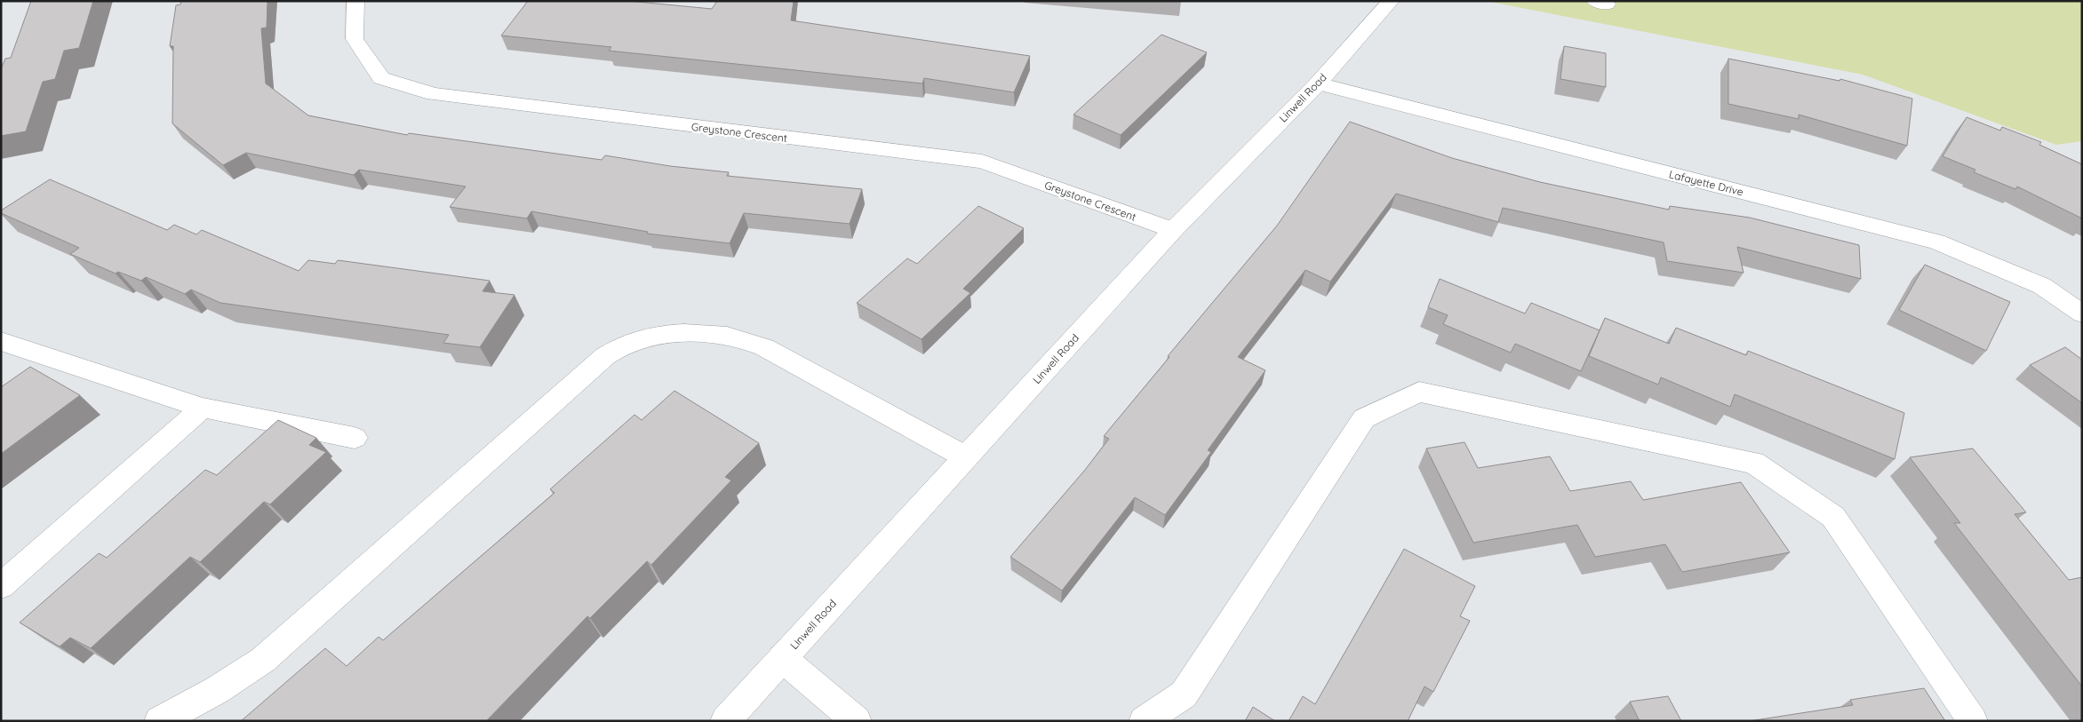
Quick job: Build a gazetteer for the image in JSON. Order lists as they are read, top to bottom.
{
  "streets": {
    "street": ["Linwell Road", "Greystone Crescent", "Lafayette Drive"]
  },
  "crossings": [
    ["Linwell Road", "Greystone Crescent"],
    ["Linwell Road", "Lafayette Drive"]
  ]
}
